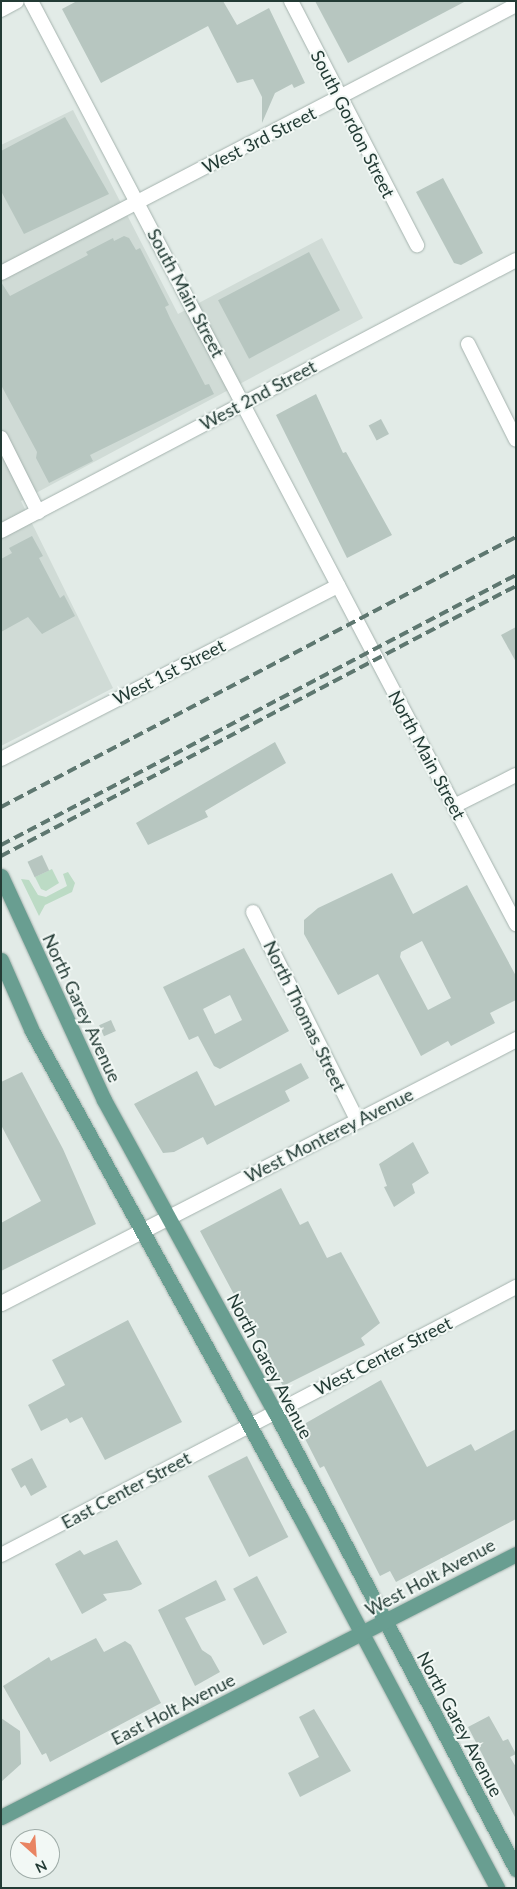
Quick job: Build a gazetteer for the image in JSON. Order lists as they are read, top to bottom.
{
  "streets": {
    "main road": ["North Garey Avenue", "West Holt Avenue", "East Holt Avenue"],
    "street": [
      "South Gordon Street",
      "West 3rd Street",
      "South Main Street",
      "West 2nd Street",
      "West 1st Street",
      "North Main Street",
      "North Thomas Street",
      "West Monterey Avenue",
      "West Center Street",
      "East Center Street"
    ]
  },
  "crossings": [
    ["South Gordon Street", "West 3rd Street"],
    ["West 3rd Street", "South Main Street"],
    ["South Main Street", "West 2nd Street"],
    ["South Main Street", "West 1st Street"],
    ["South Main Street", "North Main Street"],
    ["West 1st Street", "North Main Street"],
    ["North Garey Avenue", "West Monterey Avenue"],
    ["North Garey Avenue", "West Center Street"],
    ["North Garey Avenue", "West Holt Avenue"],
    ["North Thomas Street", "West Monterey Avenue"],
    ["West Center Street", "East Center Street"],
    ["West Holt Avenue", "East Holt Avenue"]
  ],
  "north": "bottom right"
}
